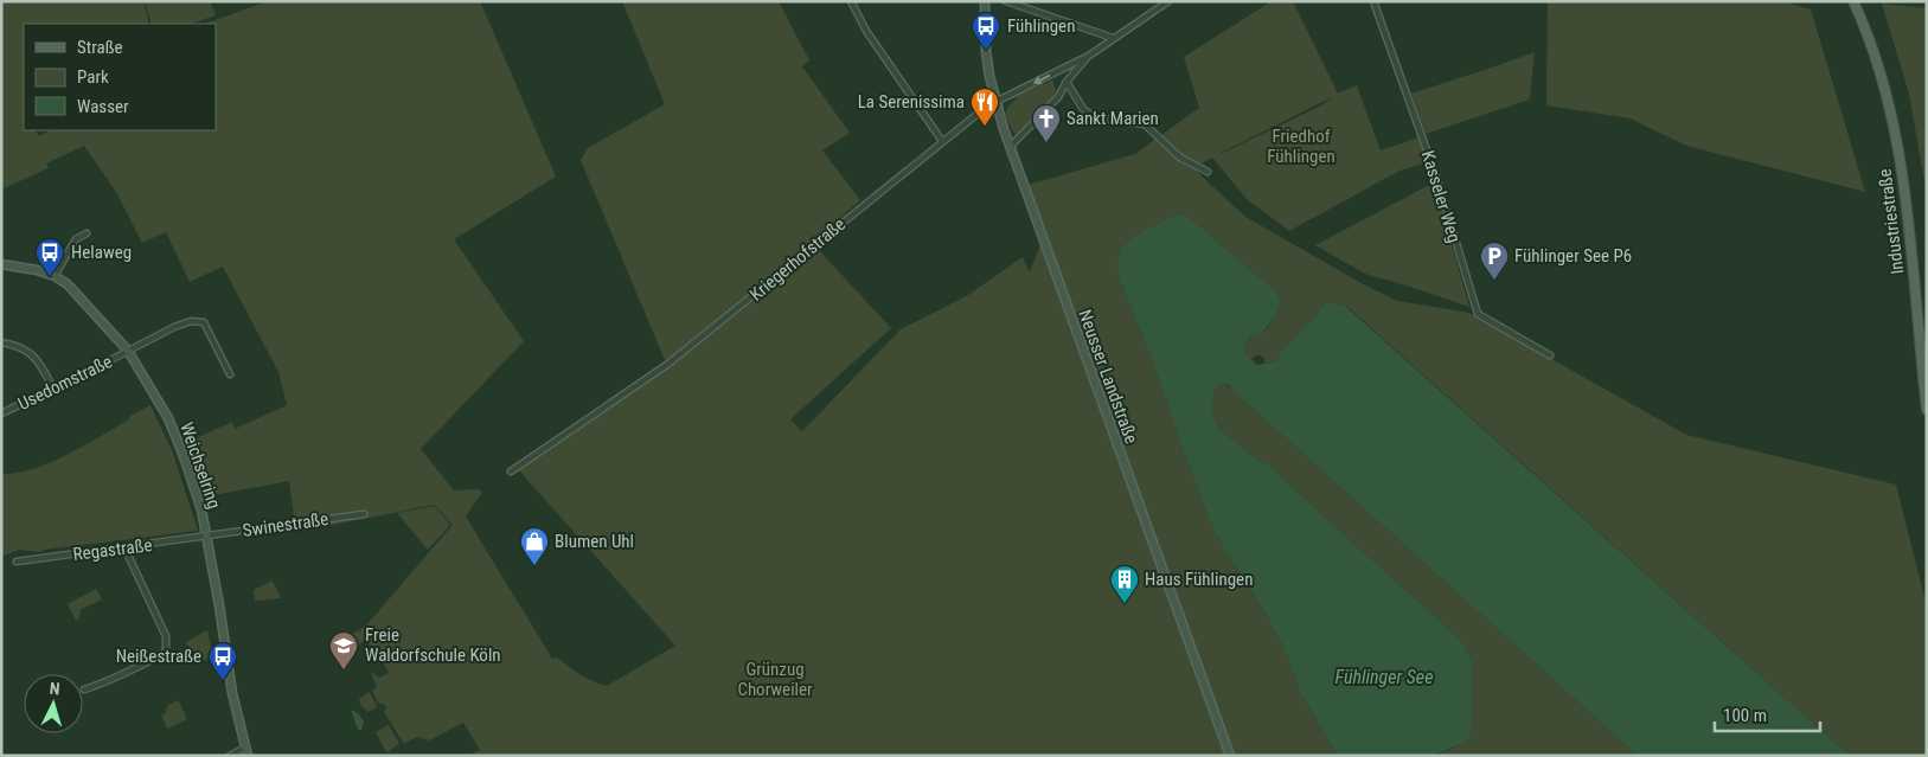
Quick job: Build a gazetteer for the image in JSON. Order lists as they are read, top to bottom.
{
  "streets": {
    "main road": ["Industriestraße", "Neusser Landstraße", "Weichselring"],
    "street": [
      "Kasseler Weg",
      "Kriegerhofstraße",
      "Usedomstraße",
      "Swinestraße",
      "Regastraße"
    ]
  },
  "crossings": [
    ["Kriegerhofstraße", "Neusser Landstraße"],
    ["Usedomstraße", "Weichselring"],
    ["Weichselring", "Swinestraße"],
    ["Weichselring", "Regastraße"],
    ["Swinestraße", "Regastraße"]
  ],
  "water": ["Fühlinger See"],
  "parks": ["Friedhof Fühlingen", "Grünzug Chorweiler"],
  "places": {
    "bus stop": ["Fühlingen", "Helaweg", "Neißestraße"],
    "restaurant": ["La Serenissima"],
    "church": ["Sankt Marien"],
    "parking": ["Fühlinger See P6"],
    "shop": ["Blumen Uhl"],
    "building": ["Haus Fühlingen"],
    "school or university": ["Freie Waldorfschule Köln"]
  },
  "legend": ["Straße", "Park", "Wasser"],
  "scale_bar": "100 m",
  "north": "top"
}
